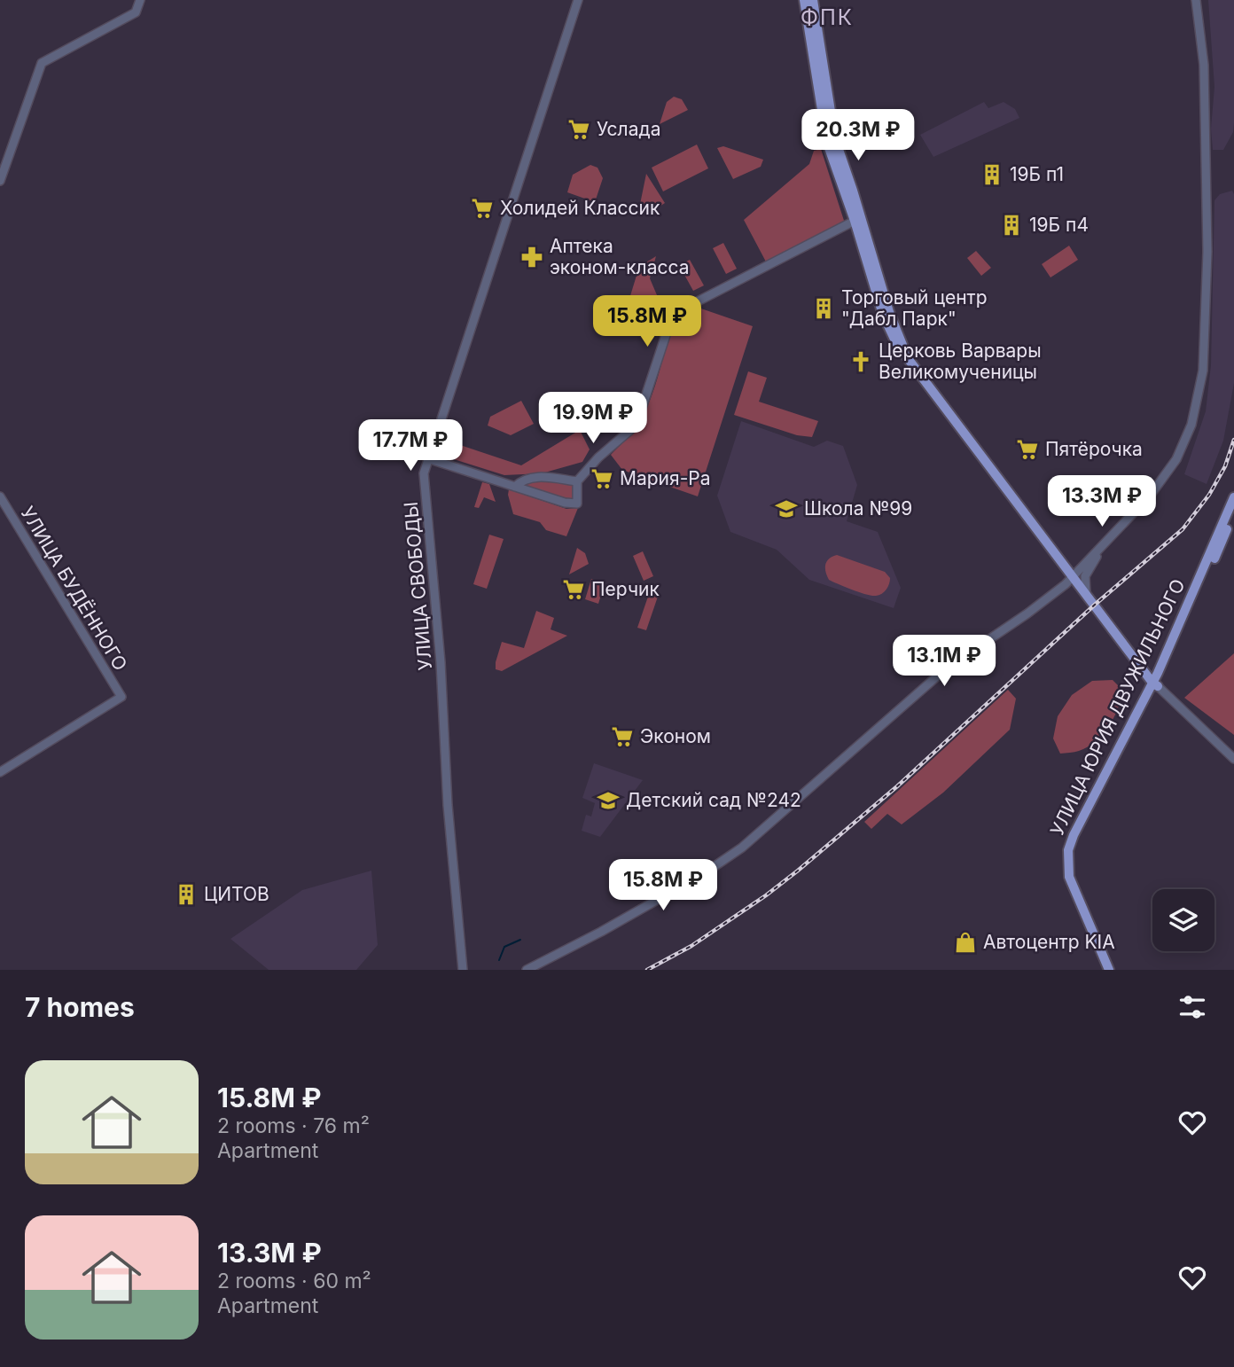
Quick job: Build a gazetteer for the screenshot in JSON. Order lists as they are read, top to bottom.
{
  "streets": {
    "main road": ["УЛИЦА ЮРИЯ ДВУЖИЛЬНОГО"],
    "street": ["УЛИЦА СВОБОДЫ", "УЛИЦА БУДЁННОГО"]
  },
  "districts": ["ФПК"],
  "places": {
    "supermarket": [
      "Услада",
      "Холидей Классик",
      "Пятёрочка",
      "Мария-Ра",
      "Перчик",
      "Эконом"
    ],
    "building": [
      "19Б п1",
      "19Б п4",
      "Торговый центр \"Дабл Парк\"",
      "ЦИТОВ"
    ],
    "pharmacy": ["Аптека эконом-класса"],
    "church": ["Церковь Варвары Великомученицы"],
    "school or university": ["Школа №99", "Детский сад №242"],
    "shop": ["Автоцентр KIA"]
  },
  "page": {
    "price": [
      "20.3M ₽",
      "15.8M ₽",
      "19.9M ₽",
      "17.7M ₽",
      "13.3M ₽",
      "13.1M ₽",
      "15.8M ₽"
    ],
    "heading": "7 homes",
    "list": [
      {
        "name": "15.8M ₽",
        "note": "2 rooms · 76 m² · Apartment"
      },
      {
        "name": "13.3M ₽",
        "note": "2 rooms · 60 m² · Apartment"
      }
    ]
  }
}
